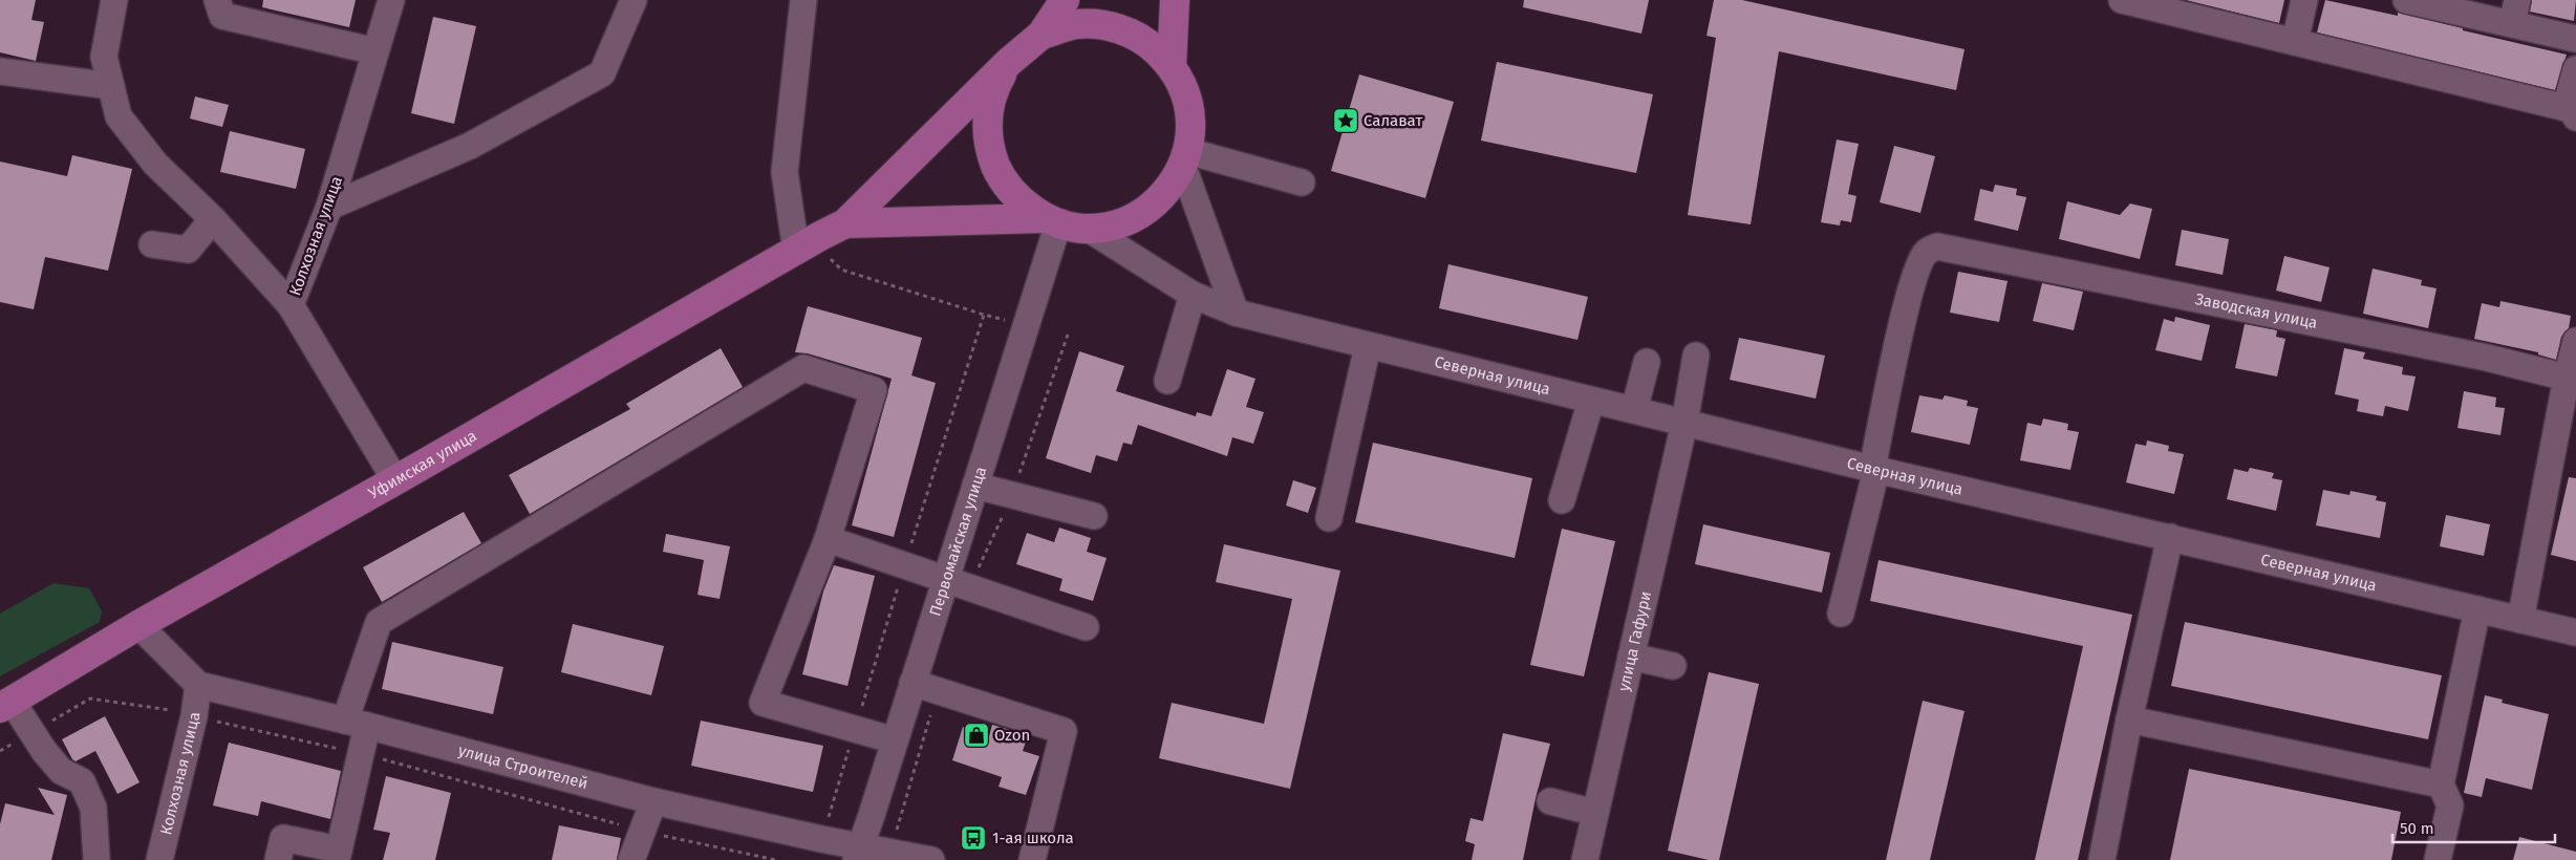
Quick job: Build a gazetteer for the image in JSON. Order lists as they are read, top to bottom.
{
  "streets": {
    "main road": ["Уфимская улица"],
    "street": [
      "Колхозная улица",
      "Заводская улица",
      "Северная улица",
      "Первомайская улица",
      "улица Гафури",
      "улица Строителей"
    ]
  },
  "crossings": [
    ["Колхозная улица", "Уфимская улица"],
    ["Колхозная улица", "улица Строителей"],
    ["Заводская улица", "Северная улица"],
    ["Северная улица", "улица Гафури"],
    ["Первомайская улица", "улица Строителей"]
  ],
  "places": {
    "place": ["Салават"],
    "shop": ["Ozon"],
    "bus stop": ["1-ая школа"]
  },
  "scale_bar": "50 m"
}
